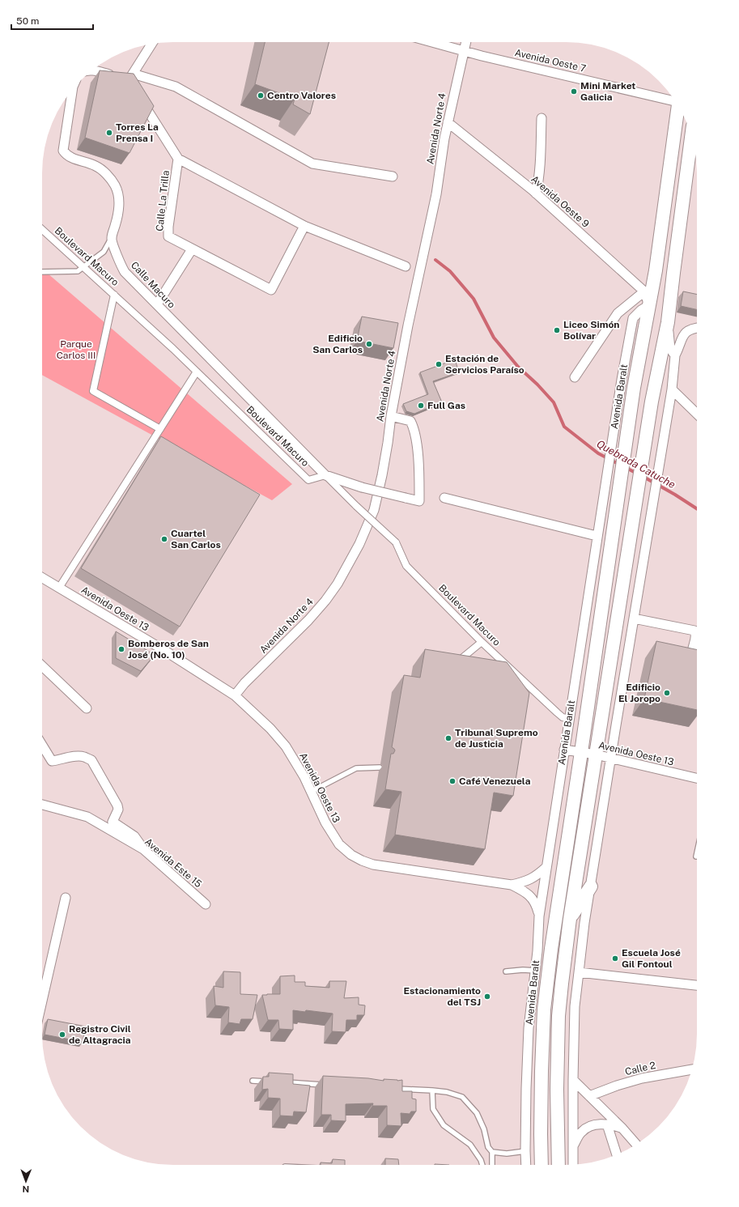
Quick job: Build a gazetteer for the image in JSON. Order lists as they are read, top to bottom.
{
  "streets": {
    "main road": ["Avenida Baralt"],
    "street": [
      "Avenida Oeste 7",
      "Avenida Norte 4",
      "Calle La Trilla",
      "Avenida Oeste 9",
      "Boulevard Macuro",
      "Calle Macuro",
      "Avenida Oeste 13",
      "Avenida Este 15",
      "Calle 2"
    ]
  },
  "crossings": [
    ["Avenida Oeste 7", "Avenida Norte 4"],
    ["Avenida Norte 4", "Avenida Oeste 9"],
    ["Avenida Norte 4", "Avenida Oeste 13"],
    ["Avenida Oeste 9", "Avenida Baralt"],
    ["Boulevard Macuro", "Calle Macuro"],
    ["Boulevard Macuro", "Avenida Baralt"],
    ["Avenida Baralt", "Avenida Oeste 13"]
  ],
  "water": ["Quebrada Catuche"],
  "parks": ["Parque Carlos III"],
  "places": [
    "Mini Market Galicia",
    "Centro Valores",
    "Torres La Prensa I",
    "Liceo Simón Bolívar",
    "Edificio San Carlos",
    "Estación de Servicios Paraíso",
    "Full Gas",
    "Cuartel San Carlos",
    "Bomberos de San José (No. 10)",
    "Edificio El Joropo",
    "Tribunal Supremo de Justicia",
    "Café Venezuela",
    "Escuela José Gil Fontoul",
    "Estacionamiento del TSJ",
    "Registro Civil de Altagracia"
  ],
  "scale_bar": "50 m",
  "north": "bottom"
}
